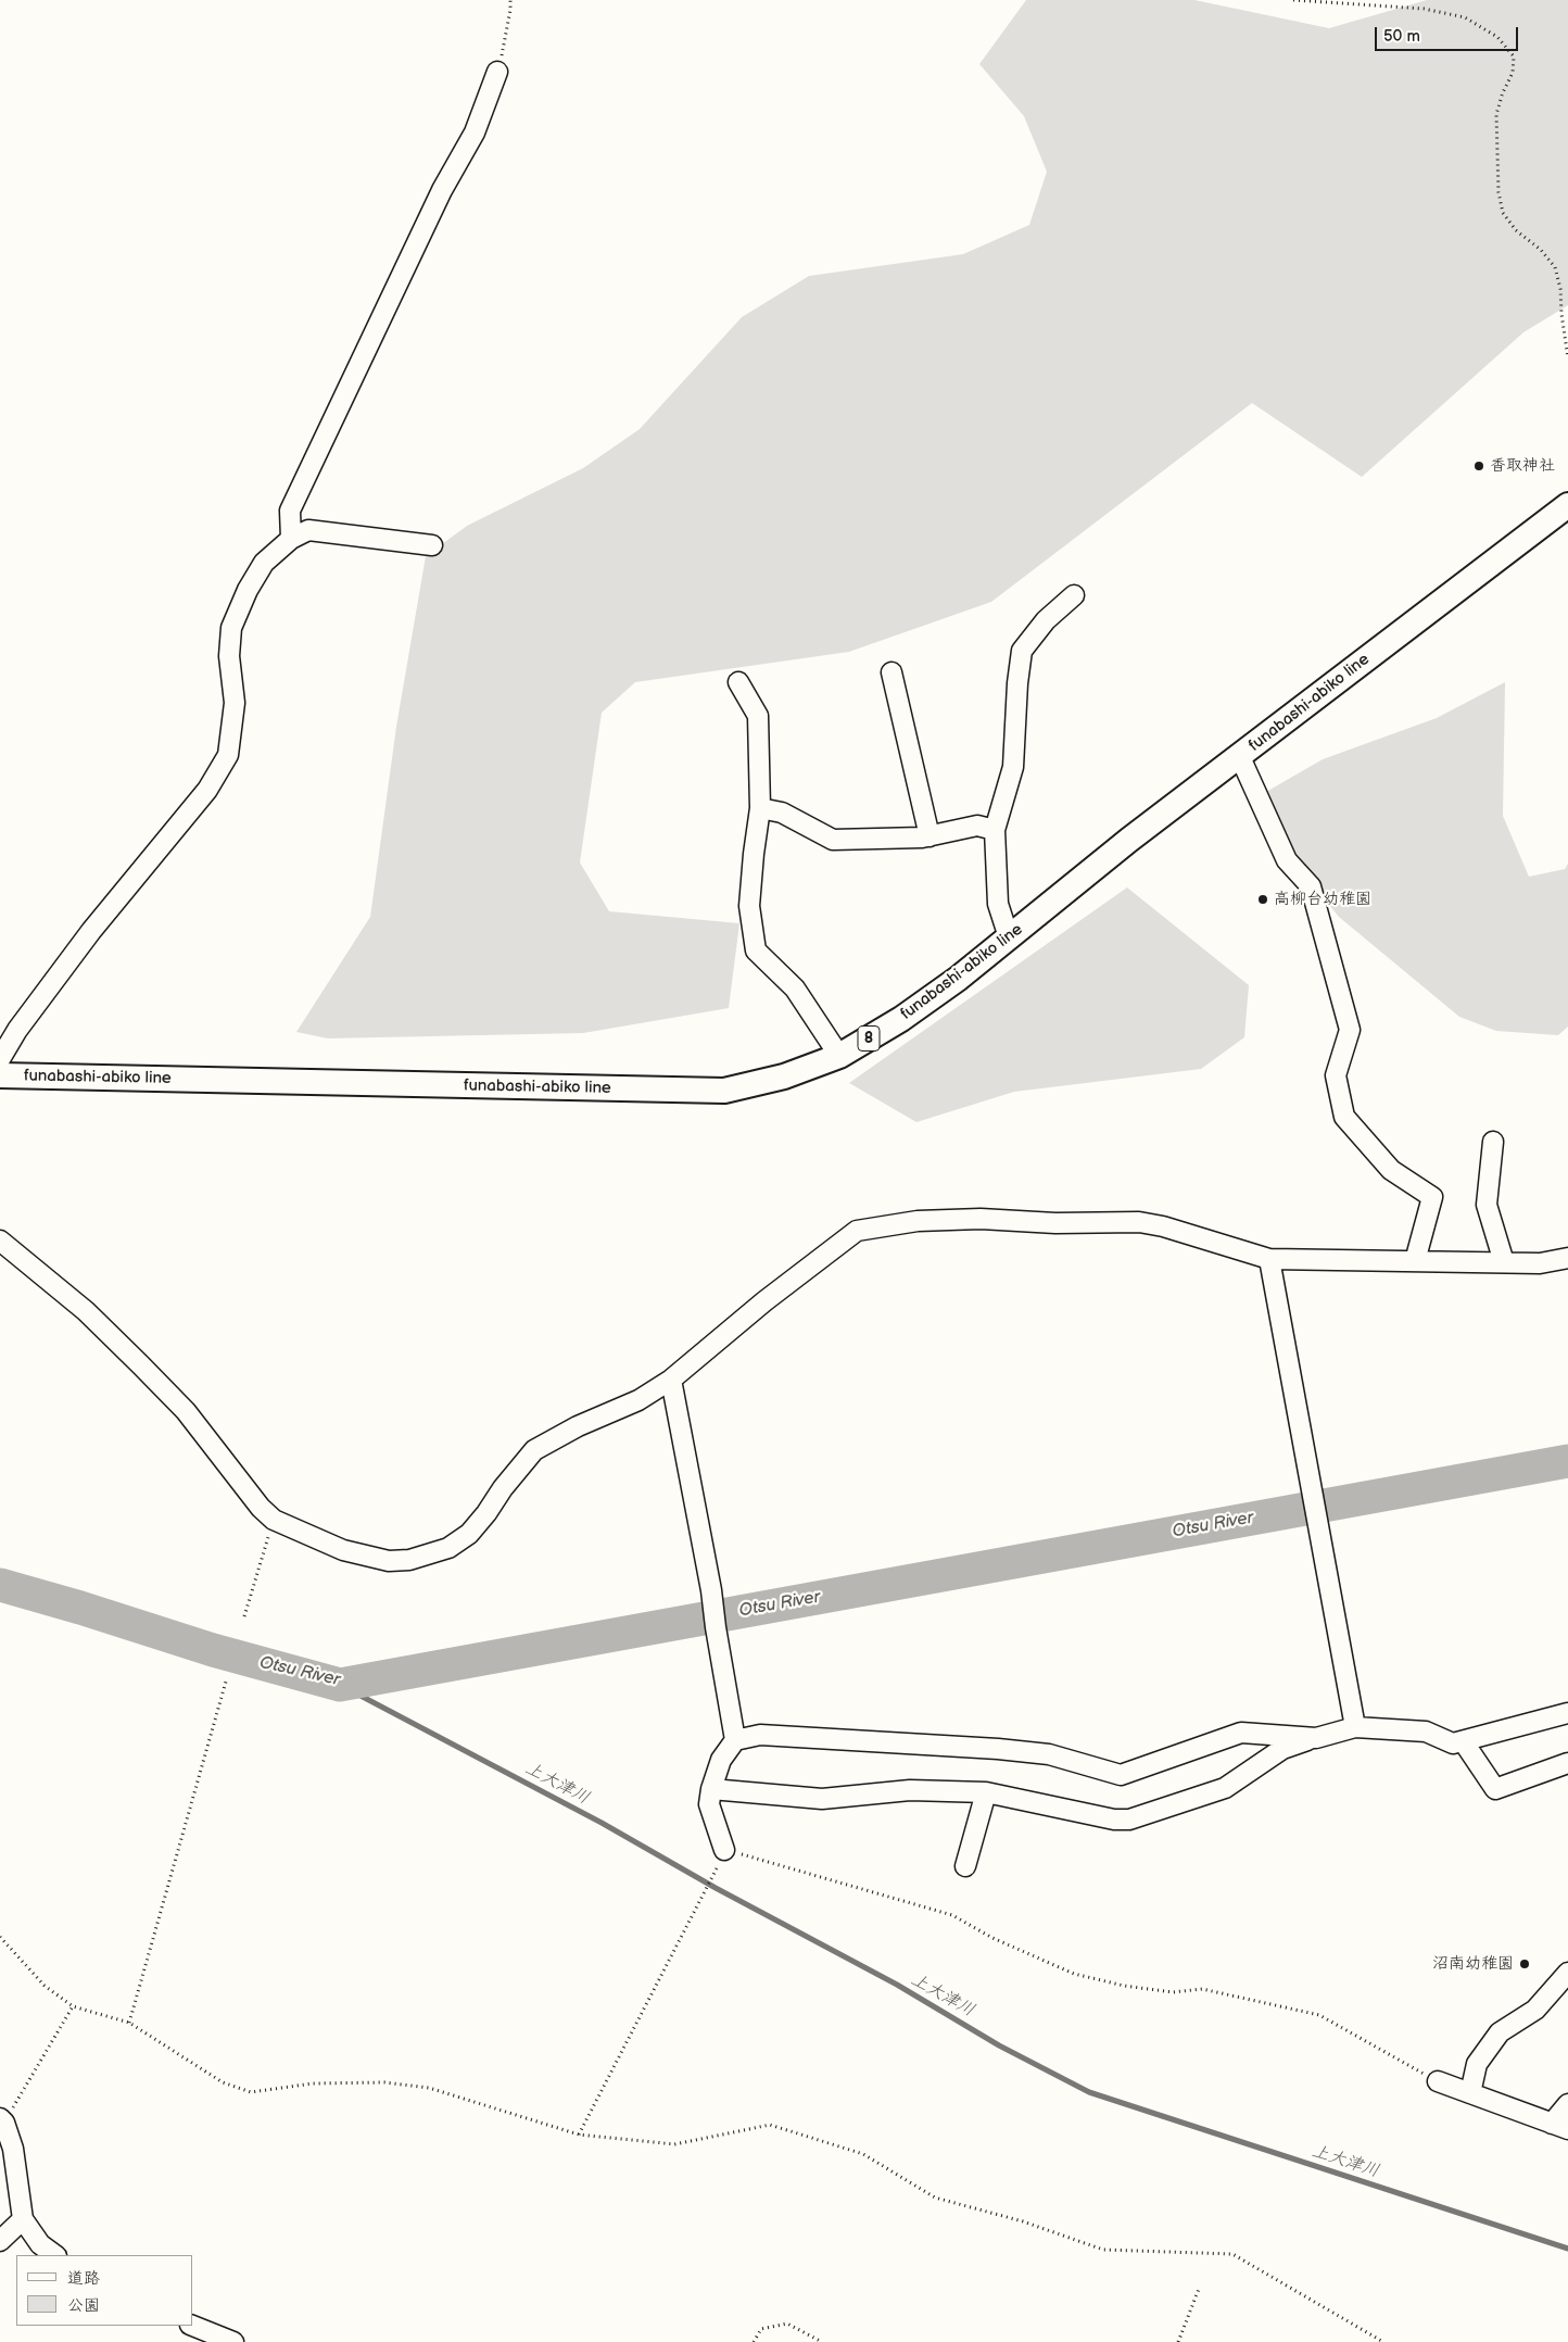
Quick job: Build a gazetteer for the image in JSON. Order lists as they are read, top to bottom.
{
  "streets": {
    "main road": ["funabashi-abiko line", "8"]
  },
  "water": ["Otsu River", "上大津川"],
  "places": ["香取神社", "高柳台幼稚園", "沼南幼稚園"],
  "legend": ["道路", "公園"],
  "scale_bar": "50 m"
}
